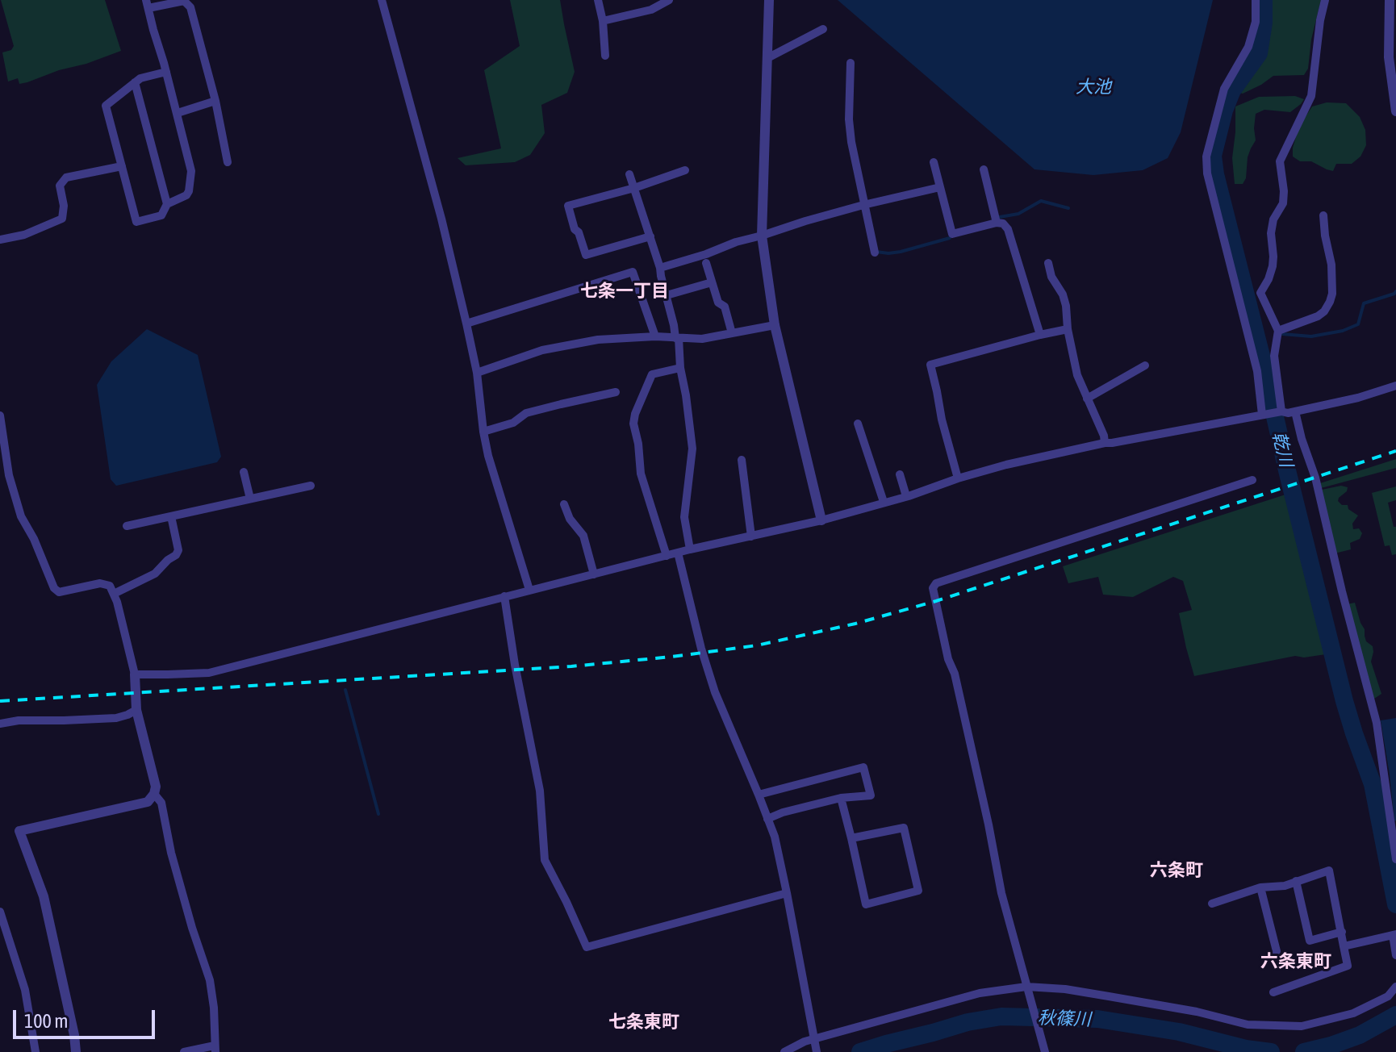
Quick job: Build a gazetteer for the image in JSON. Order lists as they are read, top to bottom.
{
  "districts": [
    "七条一丁目",
    "六条町",
    "六条東町",
    "七条東町"
  ],
  "water": ["大池", "乾川", "秋篠川"],
  "scale_bar": "100 m"
}
